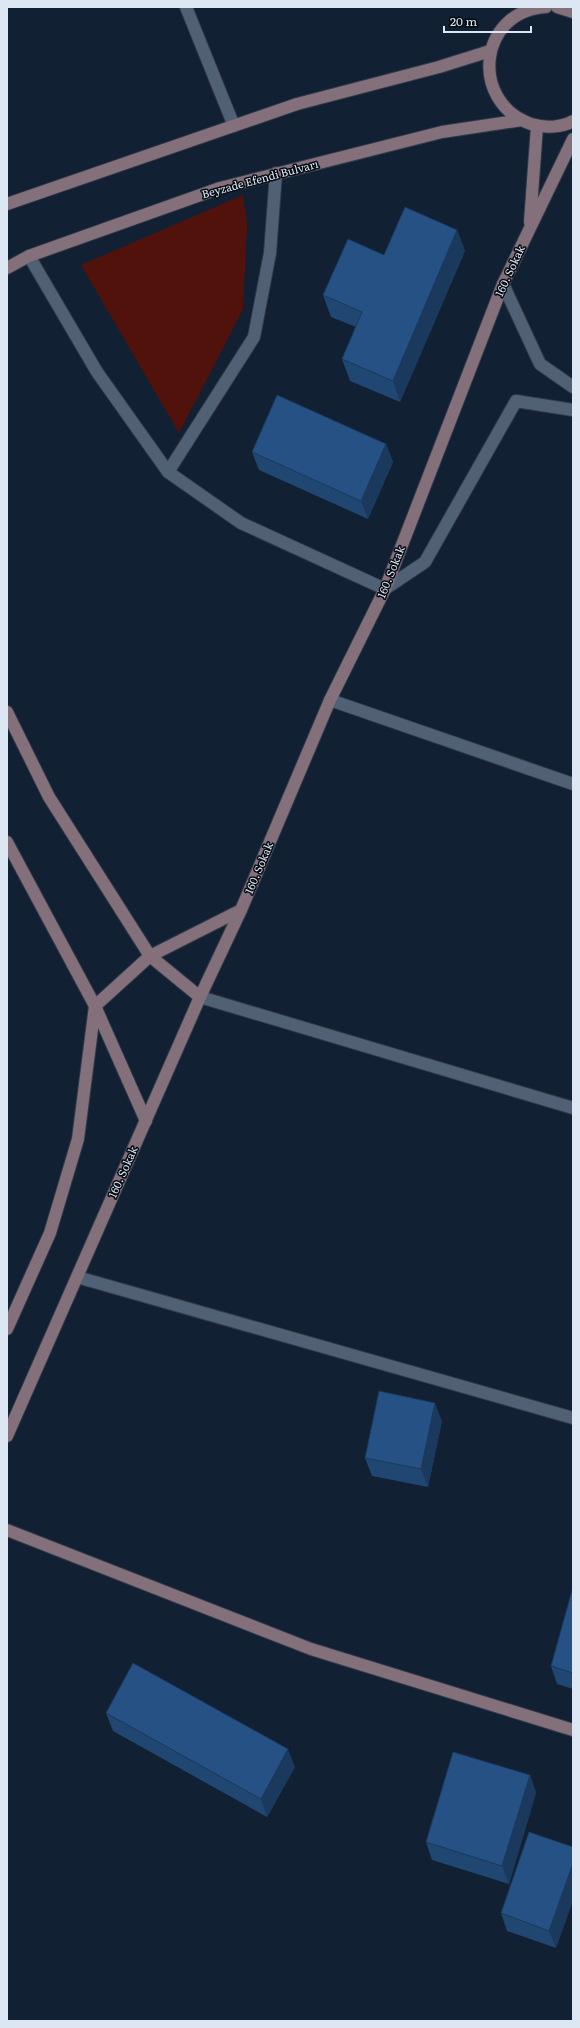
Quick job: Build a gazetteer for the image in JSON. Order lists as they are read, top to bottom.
{
  "streets": {
    "street": ["Beyzade Efendi Bulvarı", "160. Sokak"]
  },
  "scale_bar": "20 m"
}
